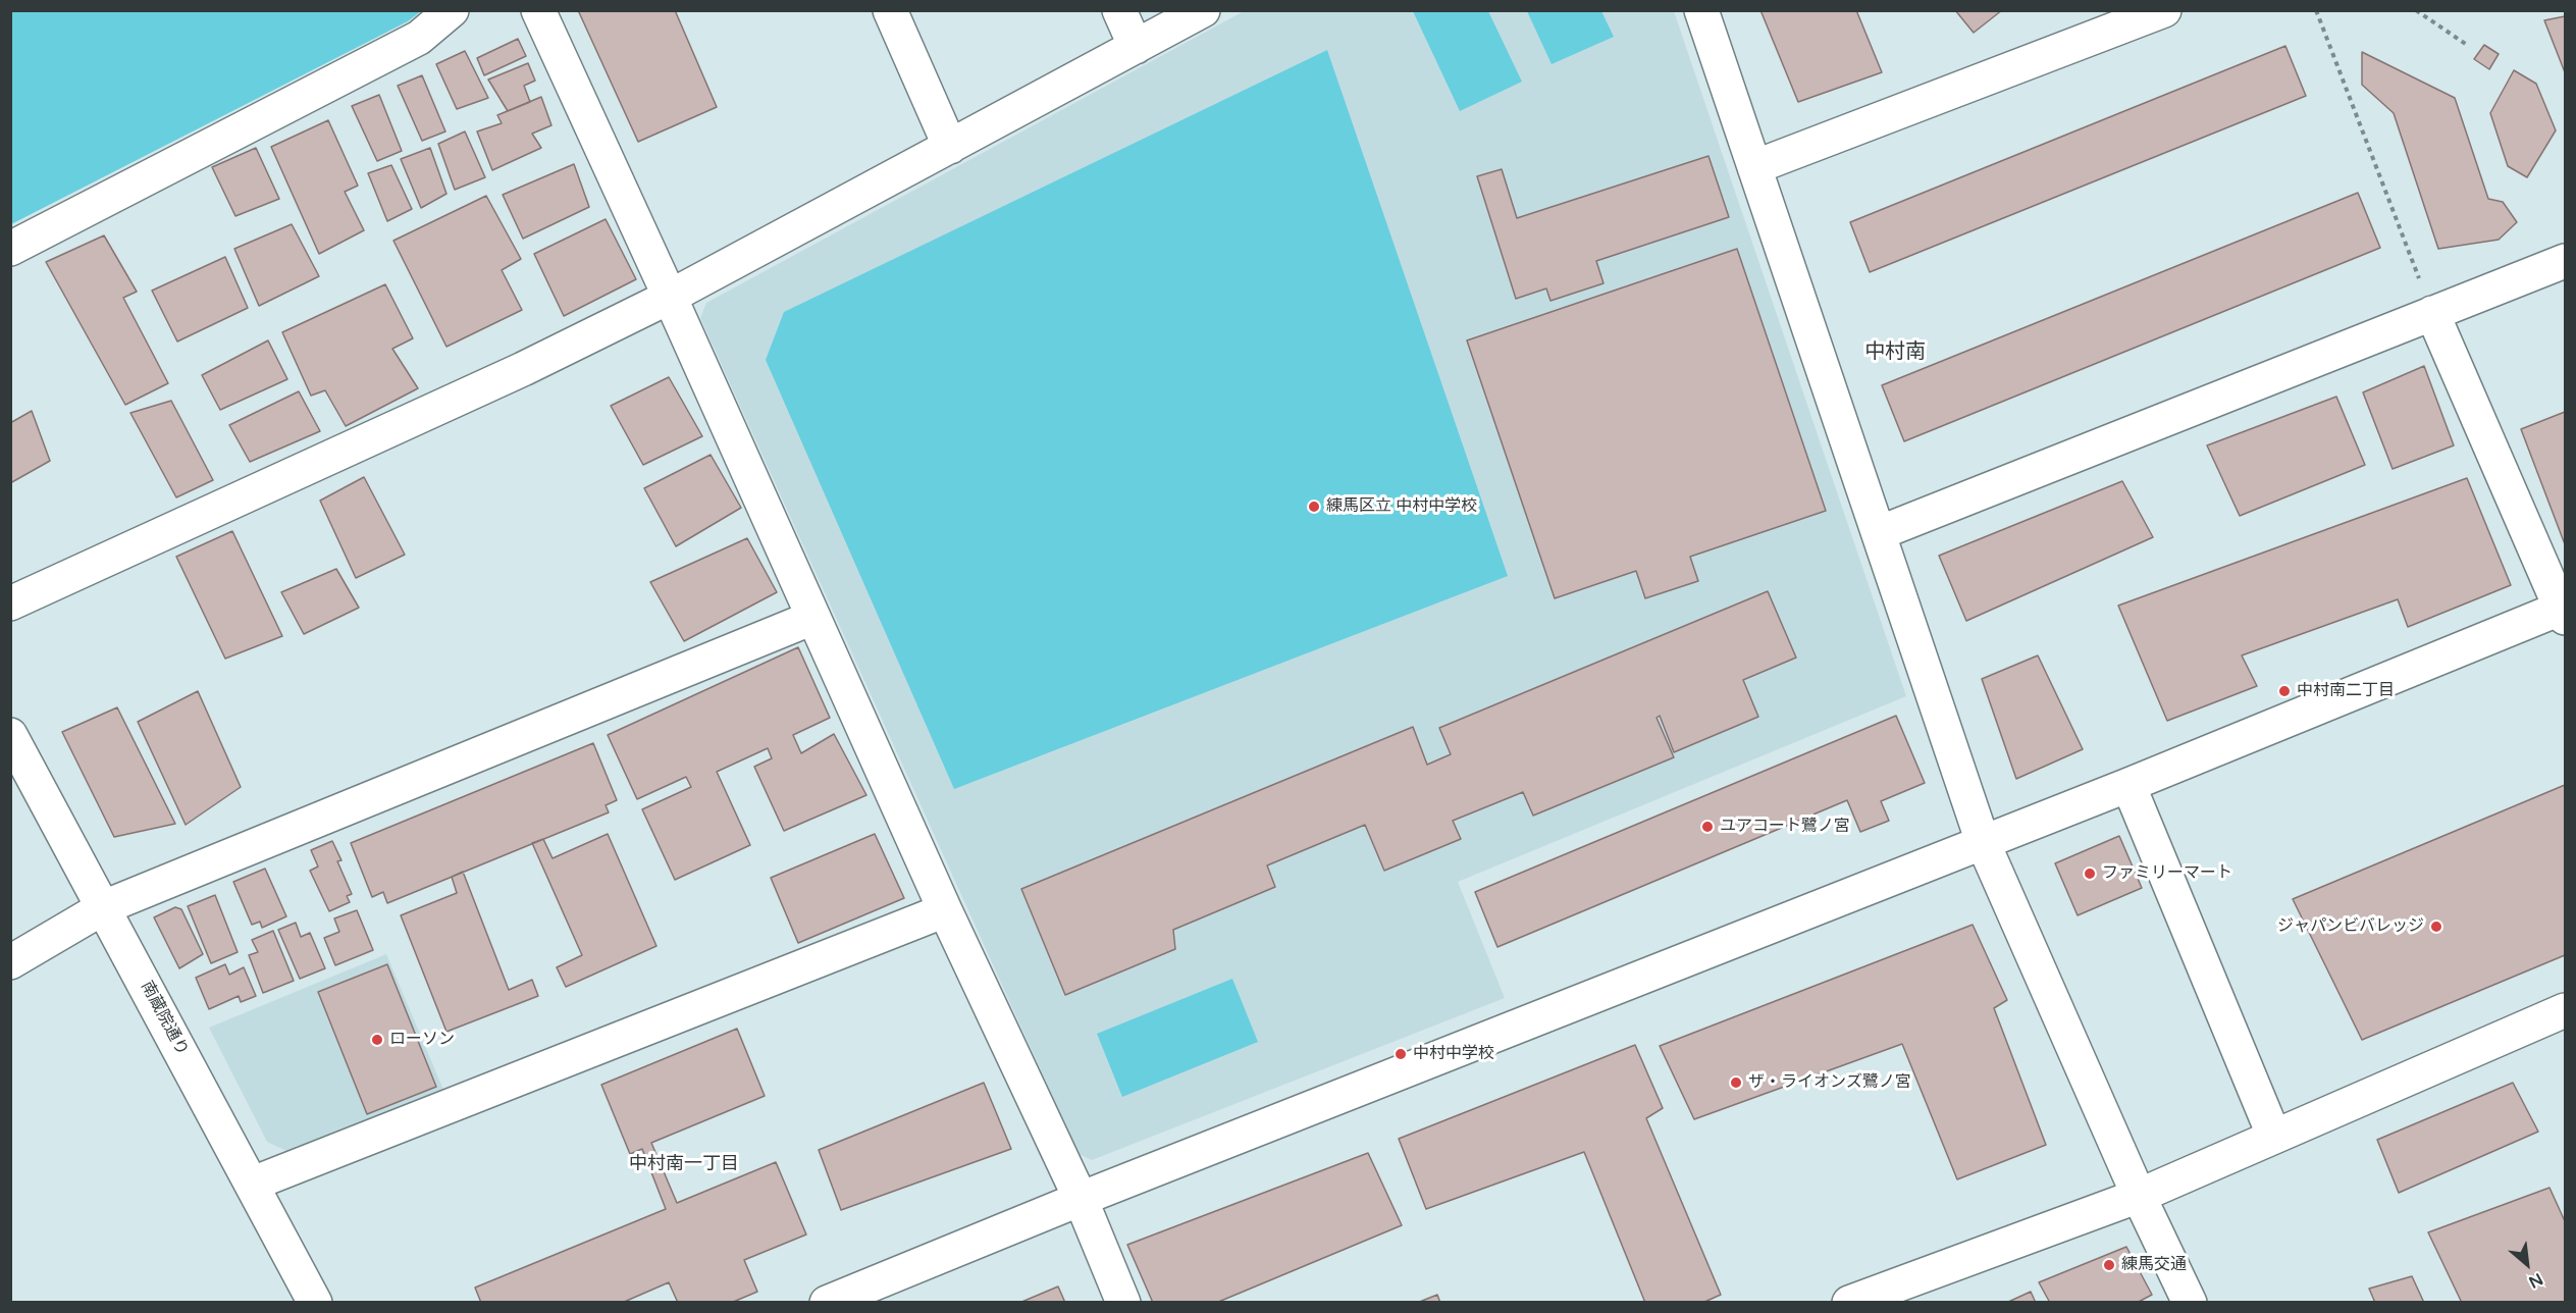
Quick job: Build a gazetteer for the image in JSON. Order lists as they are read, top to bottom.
{
  "streets": {
    "street": ["南蔵院通り"]
  },
  "districts": ["中村南", "中村南一丁目"],
  "places": [
    "練馬区立 中村中学校",
    "中村南二丁目",
    "ユアコート鷺ノ宮",
    "ファミリーマート",
    "ジャパンビバレッジ",
    "ローソン",
    "中村中学校",
    "ザ・ライオンズ鷺ノ宮",
    "練馬交通"
  ],
  "north": "bottom right"
}
